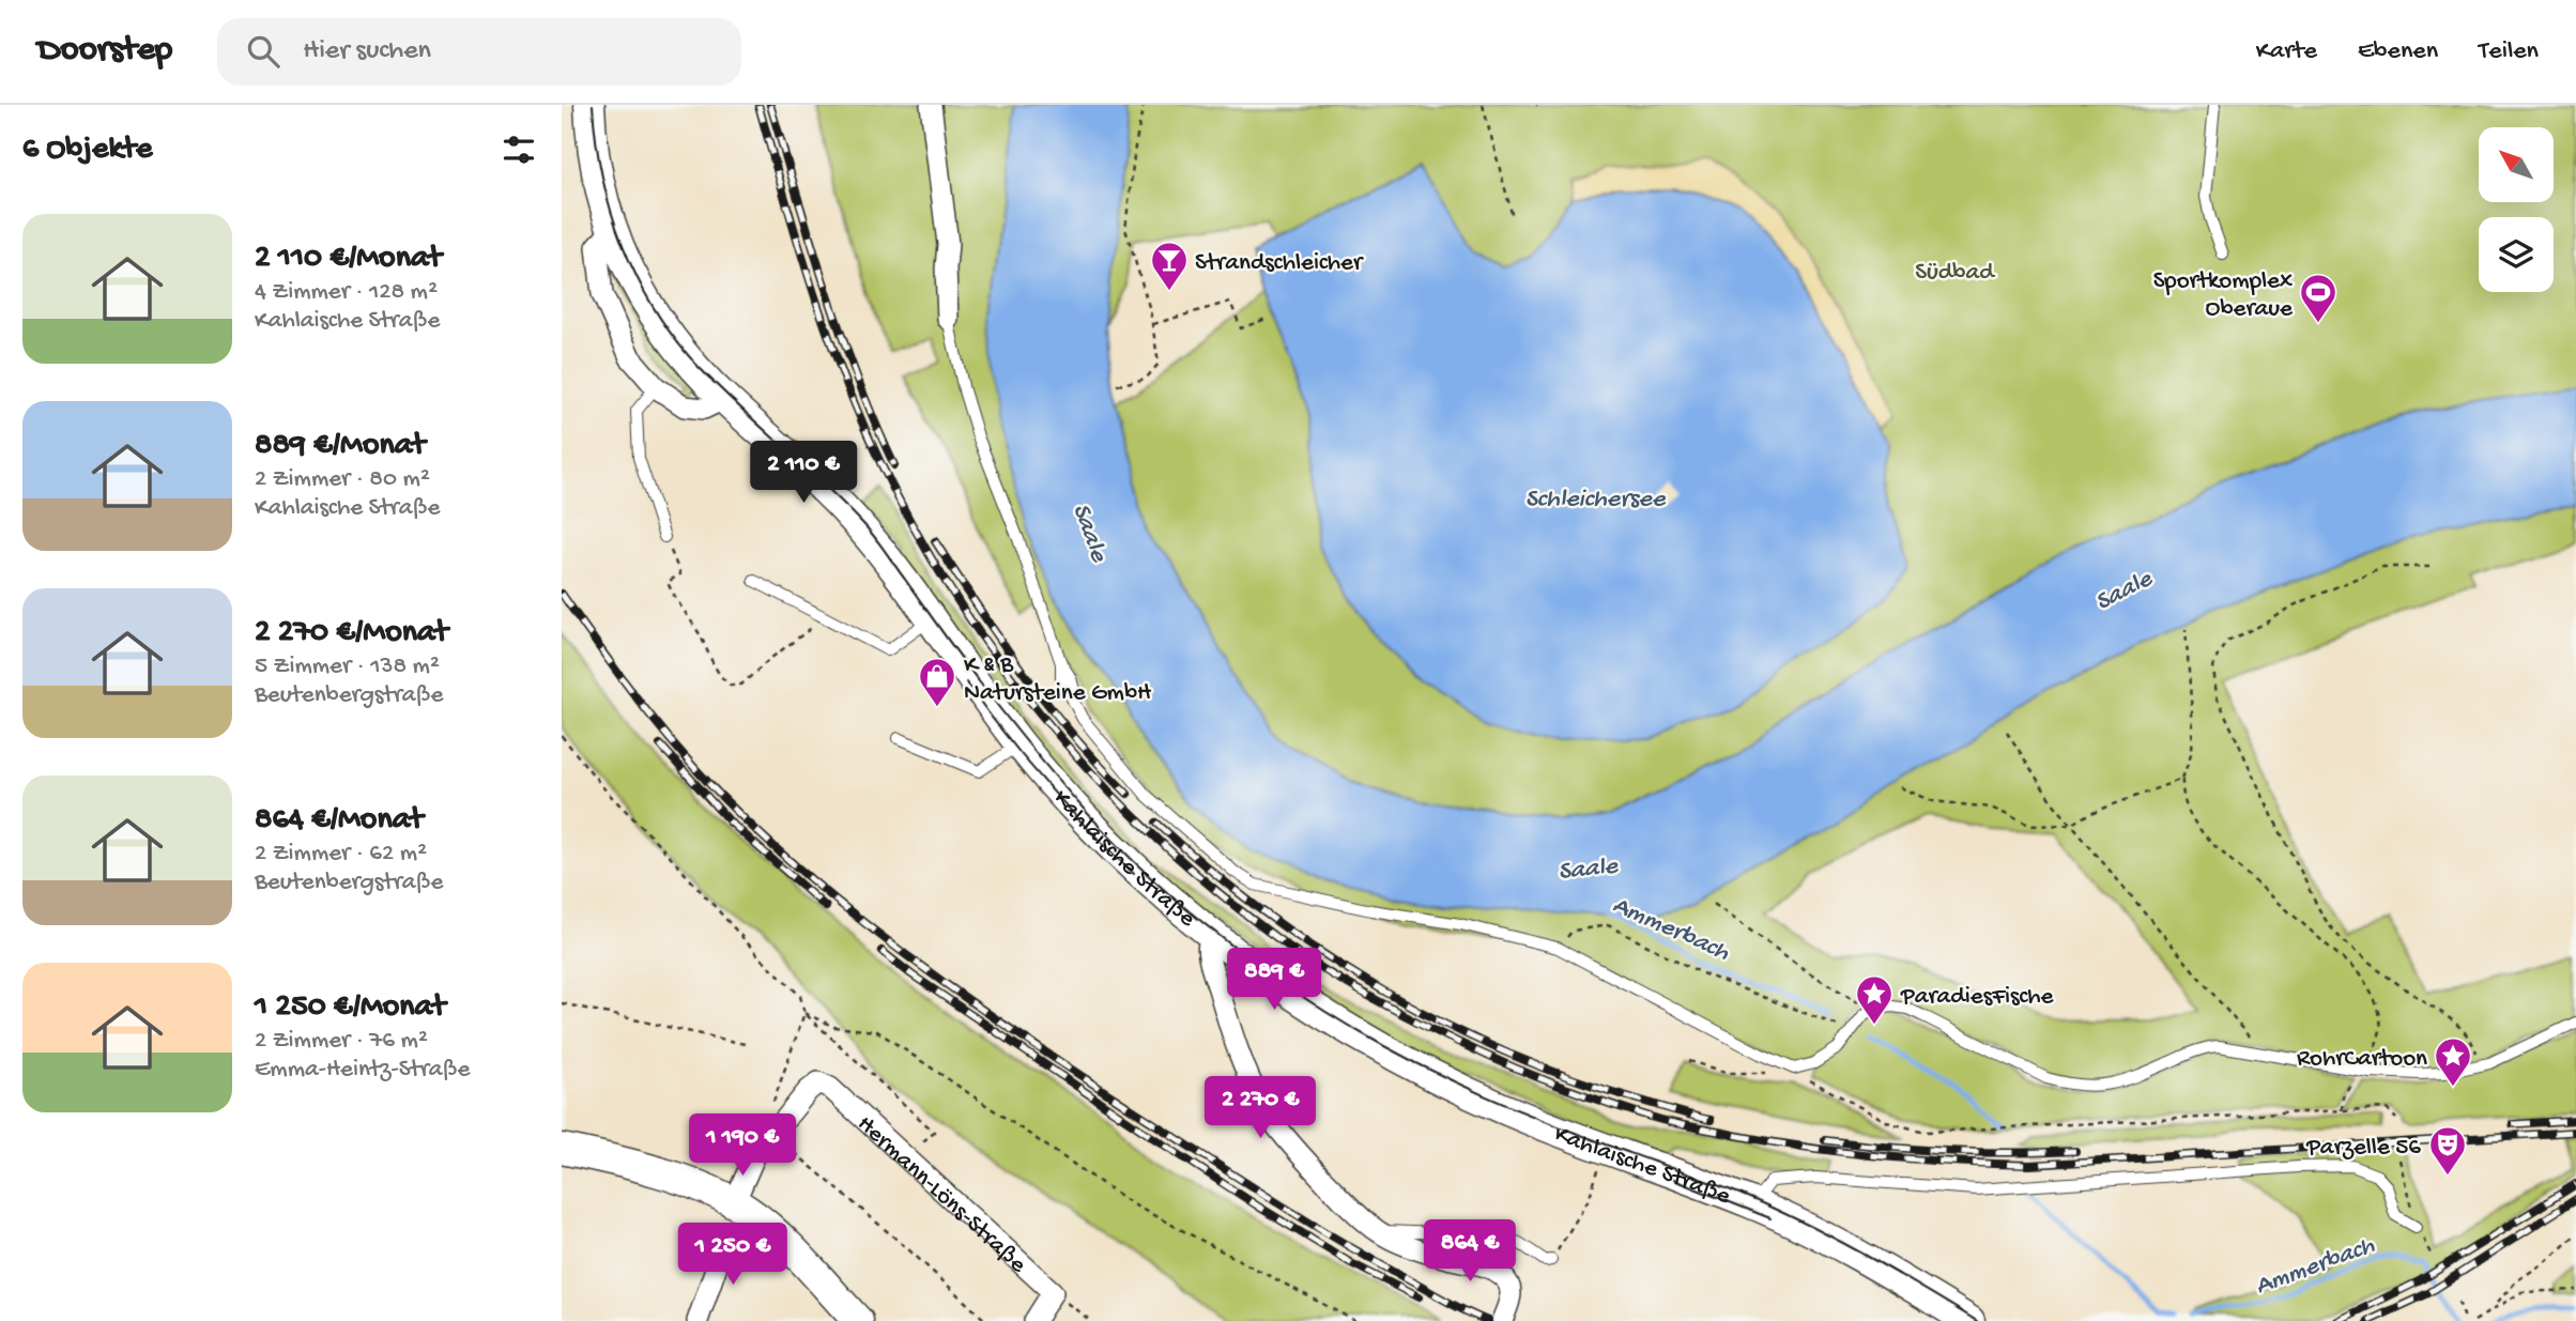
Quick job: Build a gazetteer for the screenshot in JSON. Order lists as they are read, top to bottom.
{
  "streets": {
    "main road": ["Kahlaische Straße"],
    "street": ["Hermann-Löns-Straße"]
  },
  "water": ["Schleichersee", "Saale", "Ammerbach"],
  "parks": ["Südbad"],
  "places": {
    "bar": ["Strandschleicher"],
    "sports": ["Sportkomplex Oberaue"],
    "shop": ["K & B Natursteine GmbH"],
    "place": ["ParadiesFische", "RohrCartoon"],
    "theatre": ["Parzelle 56"]
  },
  "north": "top left",
  "page": {
    "header": "Doorstep",
    "search": "Hier suchen",
    "nav": ["Karte", "Ebenen", "Teilen"],
    "heading": "6 Objekte",
    "list": [
      {
        "name": "2 110 €/Monat",
        "note": "4 Zimmer · 128 m² · Kahlaische Straße"
      },
      {
        "name": "889 €/Monat",
        "note": "2 Zimmer · 80 m² · Kahlaische Straße"
      },
      {
        "name": "2 270 €/Monat",
        "note": "5 Zimmer · 138 m² · Beutenbergstraße"
      },
      {
        "name": "864 €/Monat",
        "note": "2 Zimmer · 62 m² · Beutenbergstraße"
      },
      {
        "name": "1 250 €/Monat",
        "note": "2 Zimmer · 76 m² · Emma-Heintz-Straße"
      }
    ],
    "price": [
      "2 110 €",
      "889 €",
      "2 270 €",
      "1 190 €",
      "864 €",
      "1 250 €"
    ]
  }
}
